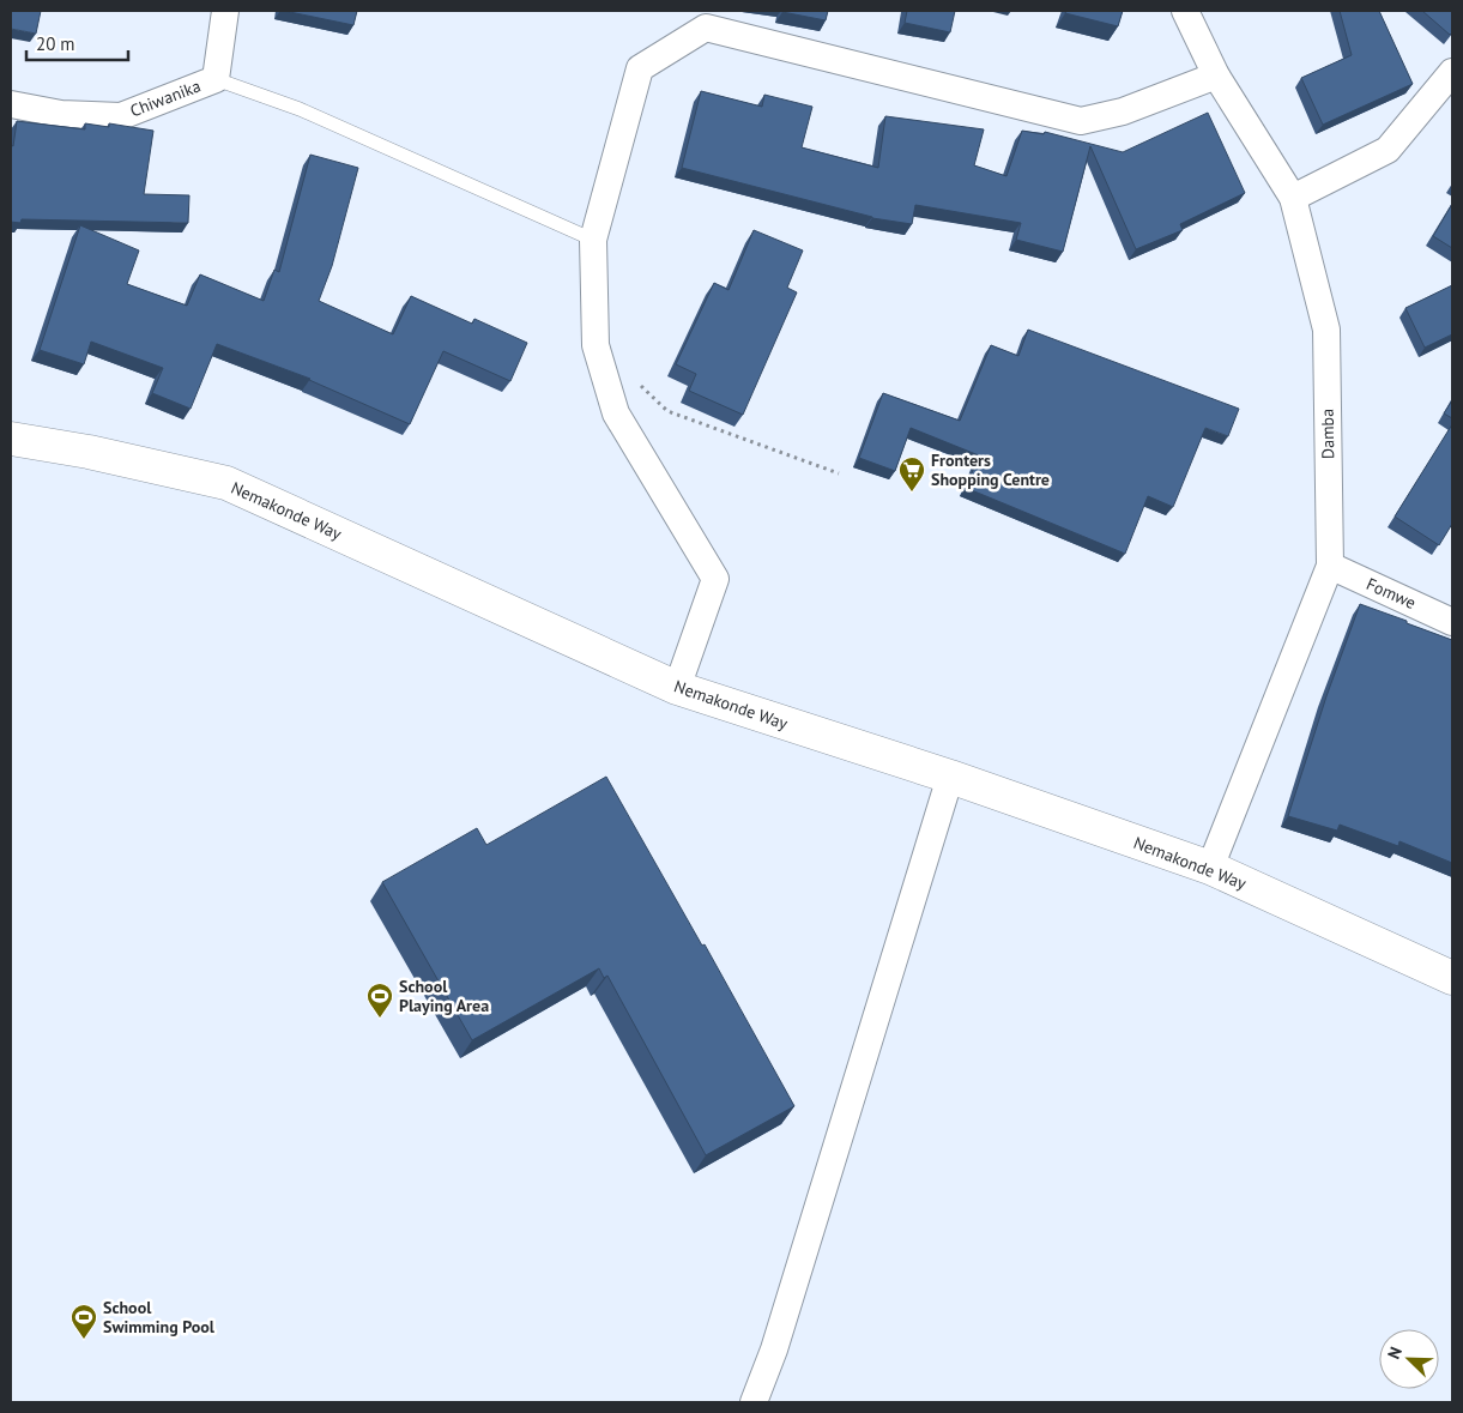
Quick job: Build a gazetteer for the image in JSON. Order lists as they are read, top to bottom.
{
  "streets": {
    "street": [
      "Chiwanika",
      "Damba",
      "Nemakonde Way",
      "Fomwe"
    ]
  },
  "crossings": [
    ["Damba", "Nemakonde Way"],
    ["Damba", "Fomwe"]
  ],
  "places": {
    "supermarket": ["Fronters Shopping Centre"],
    "sports": ["School Playing Area", "School Swimming Pool"]
  },
  "scale_bar": "20 m",
  "north": "top left"
}
